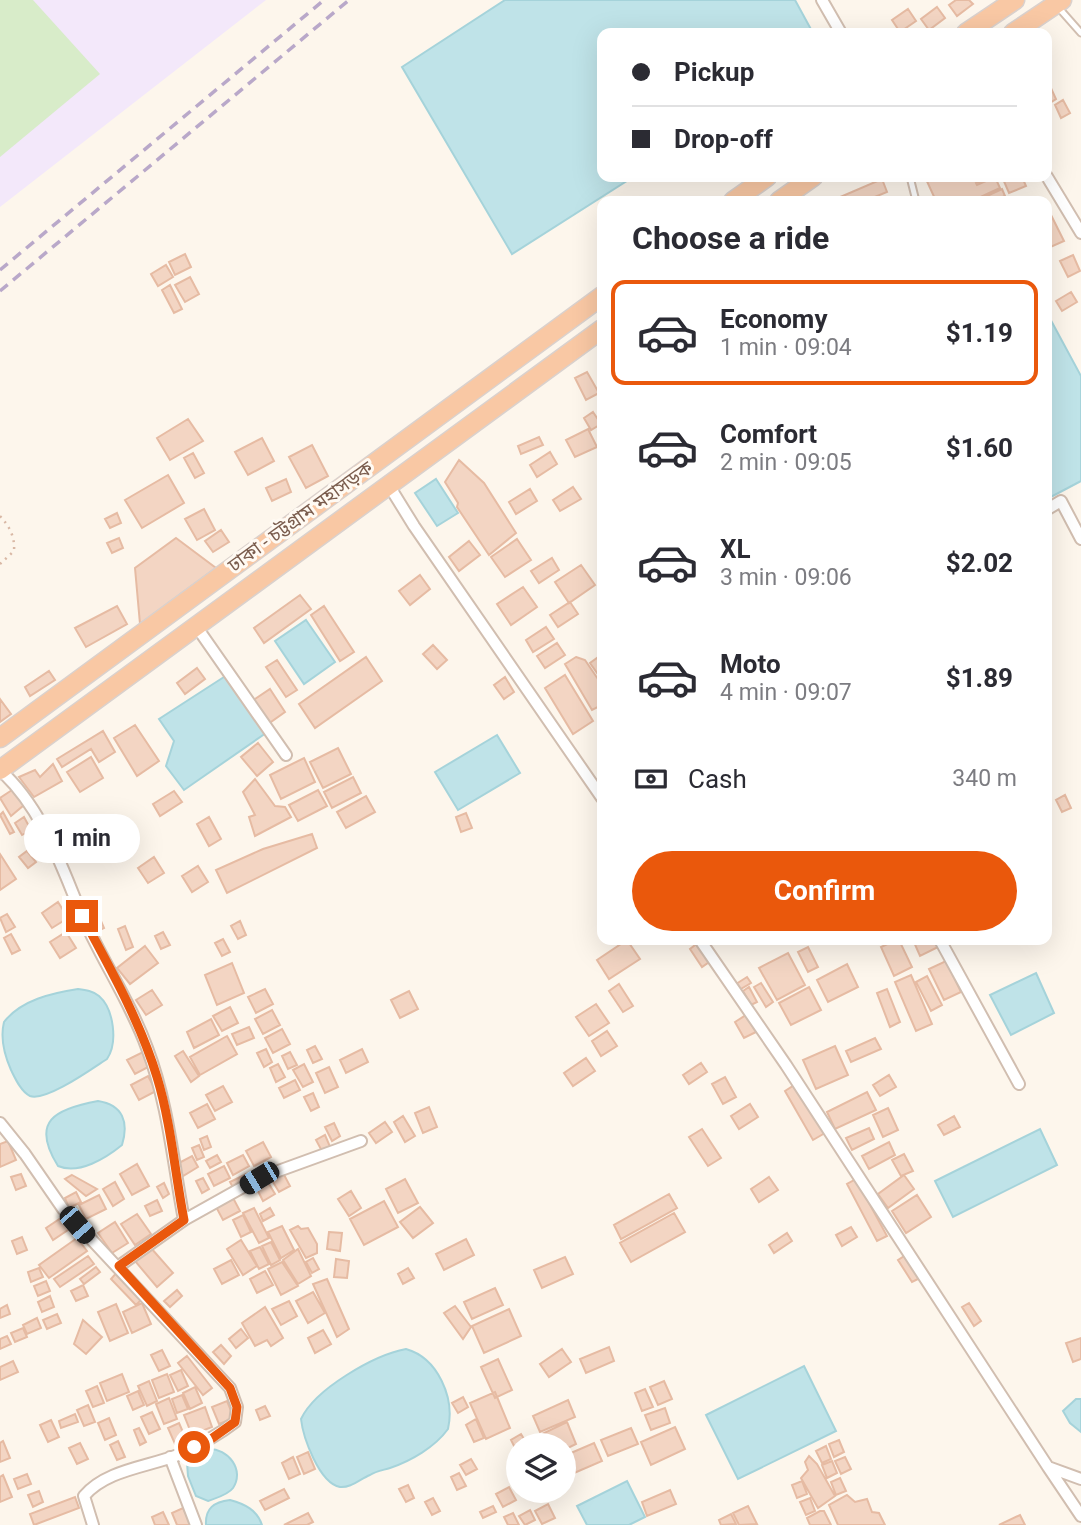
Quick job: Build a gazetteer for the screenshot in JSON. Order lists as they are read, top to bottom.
{
  "streets": {
    "highway": ["ঢাকা - চট্টগ্রাম মহাসড়ক"]
  },
  "page": {
    "banner": ["Pickup", "Drop-off"],
    "heading": "Choose a ride",
    "list": [
      {
        "name": "Economy",
        "note": "1 min · 09:04",
        "value": "$1.19"
      },
      {
        "name": "Comfort",
        "note": "2 min · 09:05",
        "value": "$1.60"
      },
      {
        "name": "XL",
        "note": "3 min · 09:06",
        "value": "$2.02"
      },
      {
        "name": "Moto",
        "note": "4 min · 09:07",
        "value": "$1.89"
      }
    ],
    "pay": ["Cash", "340 m"],
    "bubble": "1 min",
    "buttons": "Confirm"
  }
}
